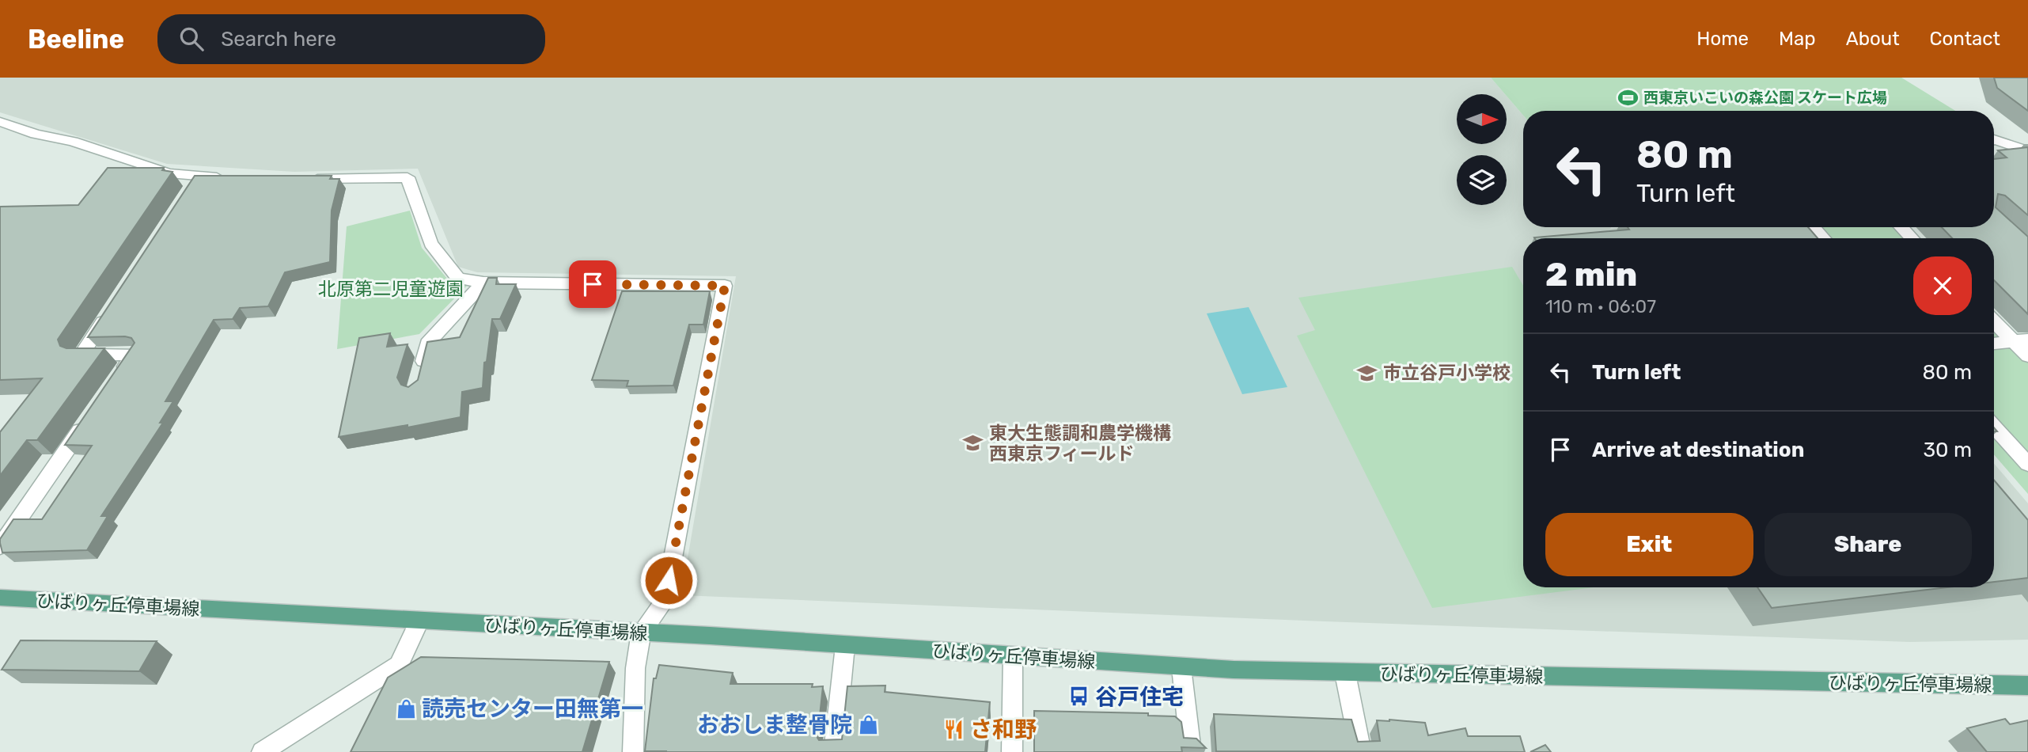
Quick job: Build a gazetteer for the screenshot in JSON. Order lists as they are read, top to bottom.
{
  "streets": {
    "main road": ["ひばりヶ丘停車場線"]
  },
  "parks": ["北原第二児童遊園"],
  "places": {
    "sports": ["西東京いこいの森公園 スケート広場"],
    "school or university": ["市立谷戸小学校", "東大生態調和農学機構 西東京フィールド"],
    "bus stop": ["谷戸住宅"],
    "shop": ["読売センター田無第一", "おおしま整骨院"],
    "restaurant": ["さ和野"]
  },
  "north": "right",
  "page": {
    "header": "Beeline",
    "search": "Search here",
    "nav": [
      "Home",
      "Map",
      "About",
      "Contact"
    ],
    "turn": ["80 m", "Turn left"],
    "heading": ["2 min", "110 m · 06:07"],
    "list": [
      {
        "name": "Turn left",
        "value": "80 m"
      },
      {
        "name": "Arrive at destination",
        "value": "30 m"
      }
    ],
    "buttons": ["Exit", "Share"]
  }
}
